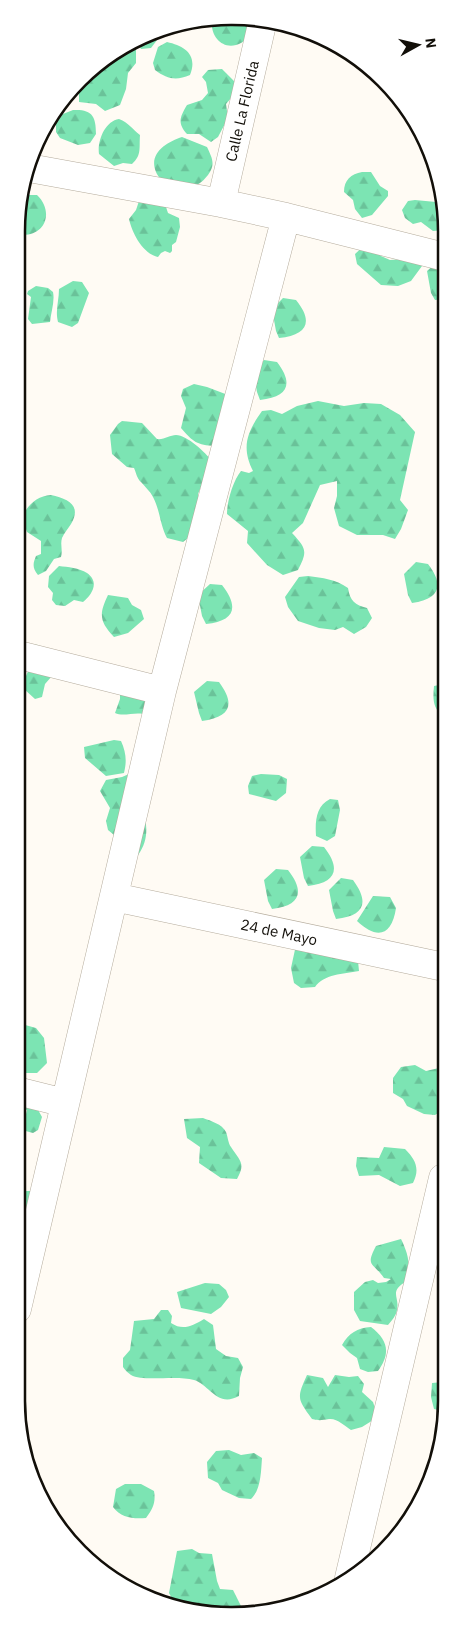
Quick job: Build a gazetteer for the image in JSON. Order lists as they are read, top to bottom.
{
  "streets": {
    "street": ["Calle La Florida", "24 de Mayo"]
  },
  "north": "right"
}
